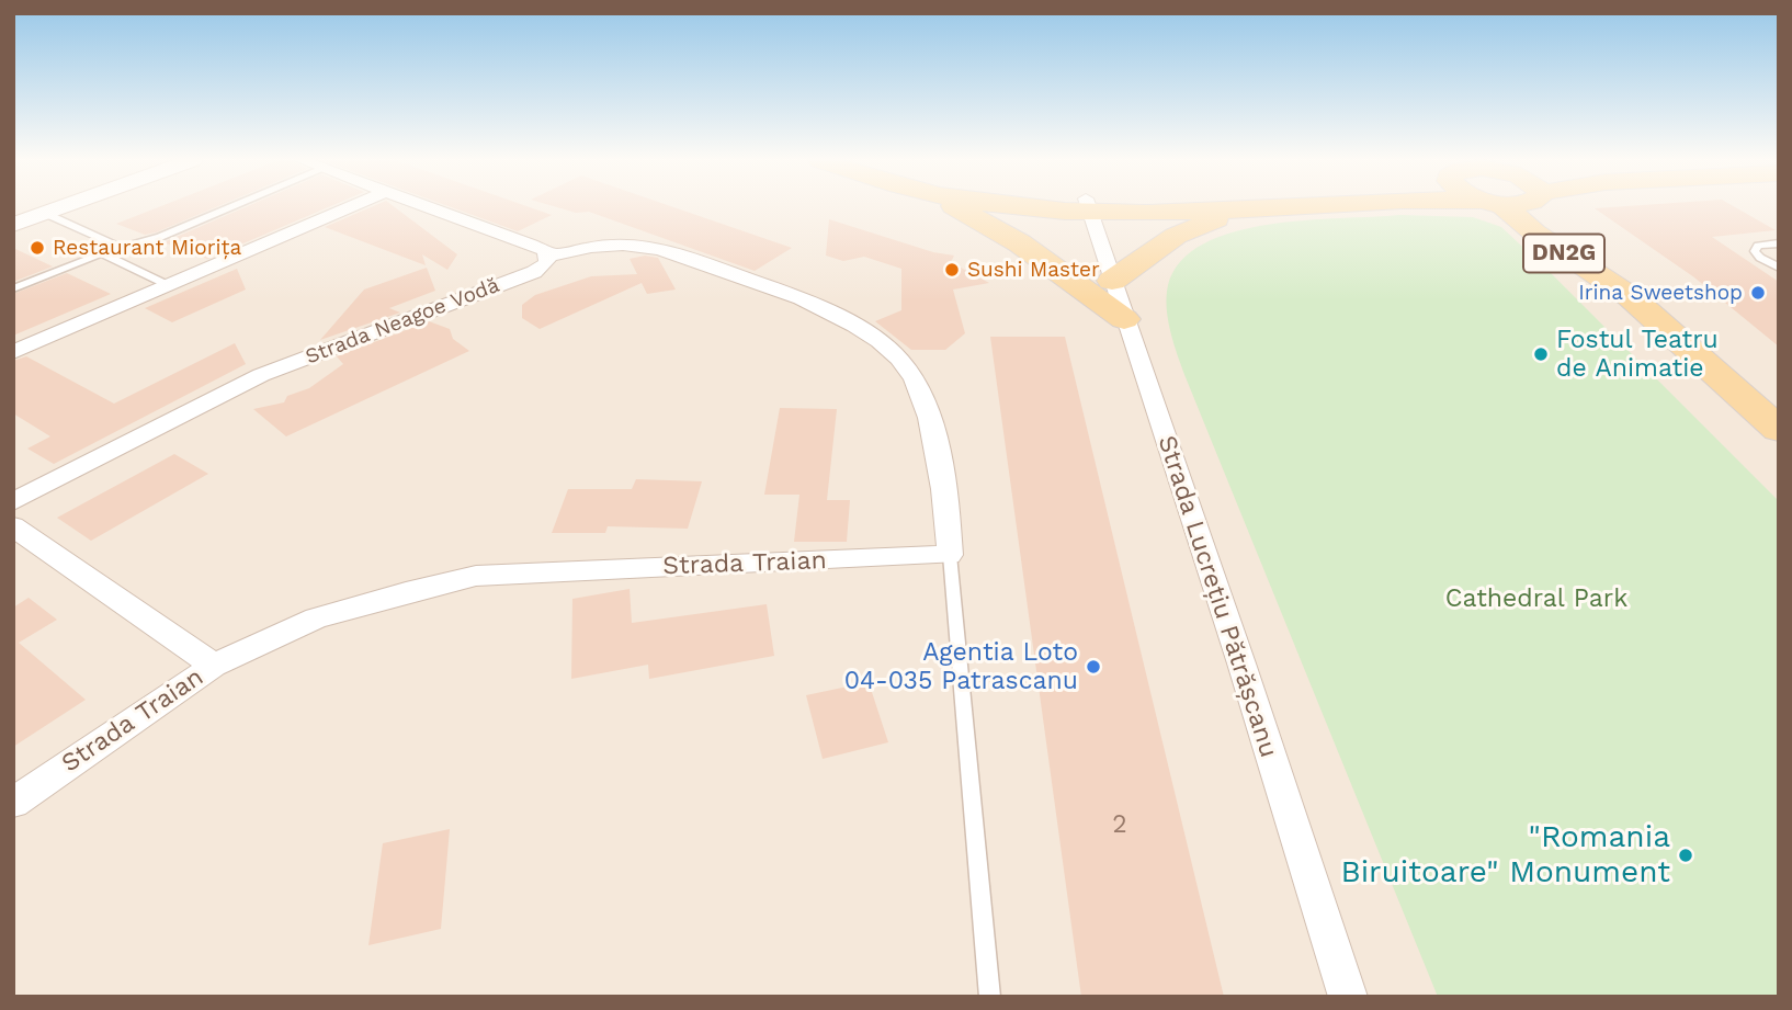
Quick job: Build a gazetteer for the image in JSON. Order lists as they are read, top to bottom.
{
  "streets": {
    "main road": ["DN2G"],
    "street": ["Strada Neagoe Vodă", "Strada Traian", "Strada Lucrețiu Pătrășcanu"]
  },
  "parks": ["Cathedral Park"],
  "places": [
    "Restaurant Miorița",
    "Sushi Master",
    "Irina Sweetshop",
    "Fostul Teatru de Animatie",
    "Agentia Loto 04-035 Patrascanu",
    "\"Romania Biruitoare\" Monument"
  ],
  "house_numbers": ["2"]
}
